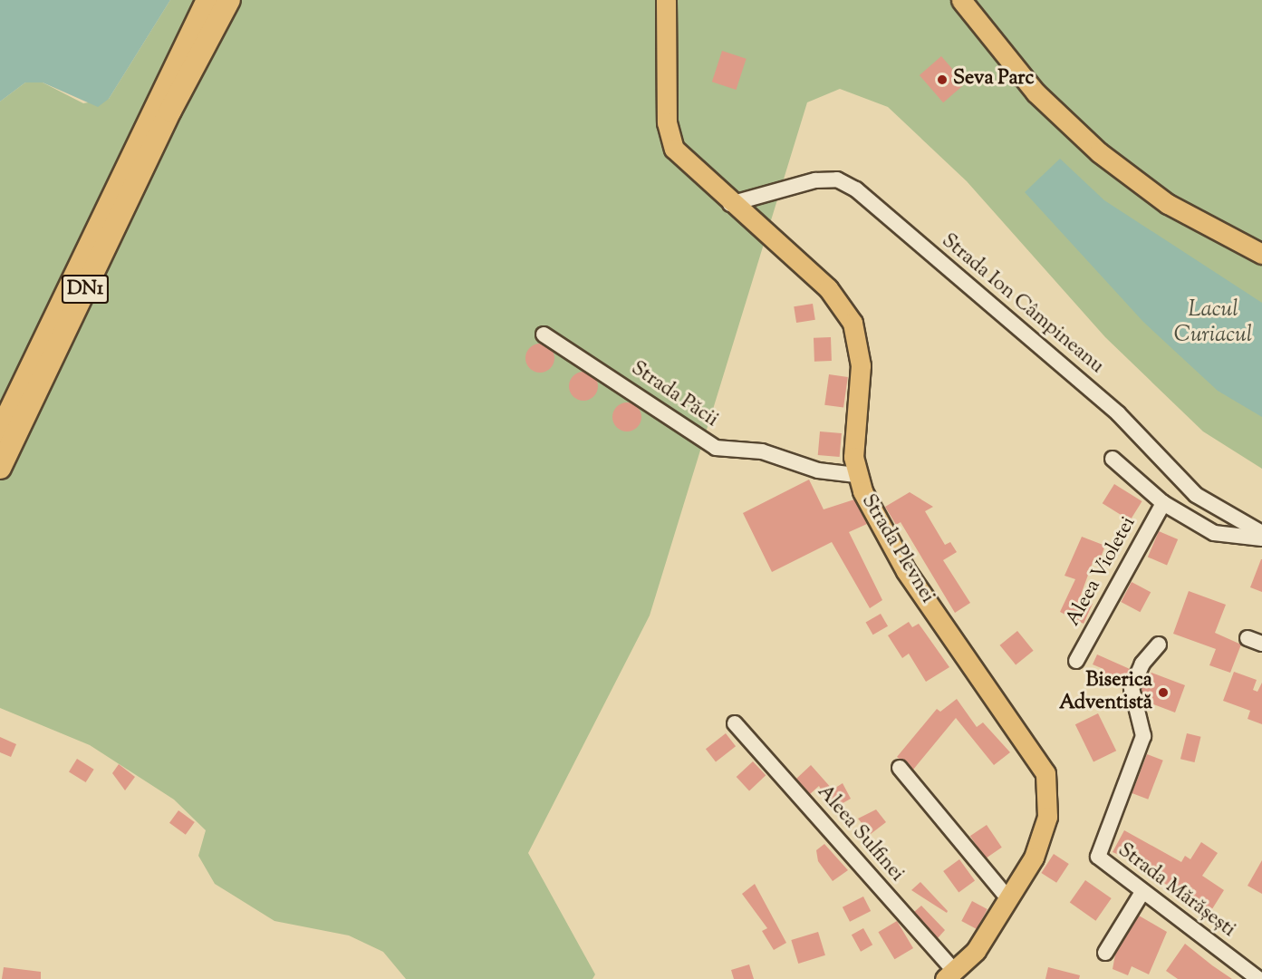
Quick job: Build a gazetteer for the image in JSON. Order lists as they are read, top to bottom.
{
  "streets": {
    "highway": ["DN1"],
    "main road": ["Strada Plevnei"],
    "street": [
      "Strada Ion Câmpineanu",
      "Strada Păcii",
      "Aleea Violetei",
      "Aleea Sulfinei",
      "Strada Mărășești"
    ]
  },
  "crossings": [
    ["Strada Ion Câmpineanu", "Strada Plevnei"],
    ["Strada Păcii", "Strada Plevnei"],
    ["Strada Plevnei", "Aleea Sulfinei"]
  ],
  "water": ["Lacul Curiacul"],
  "places": ["Seva Parc", "Biserica Adventistă"]
}
